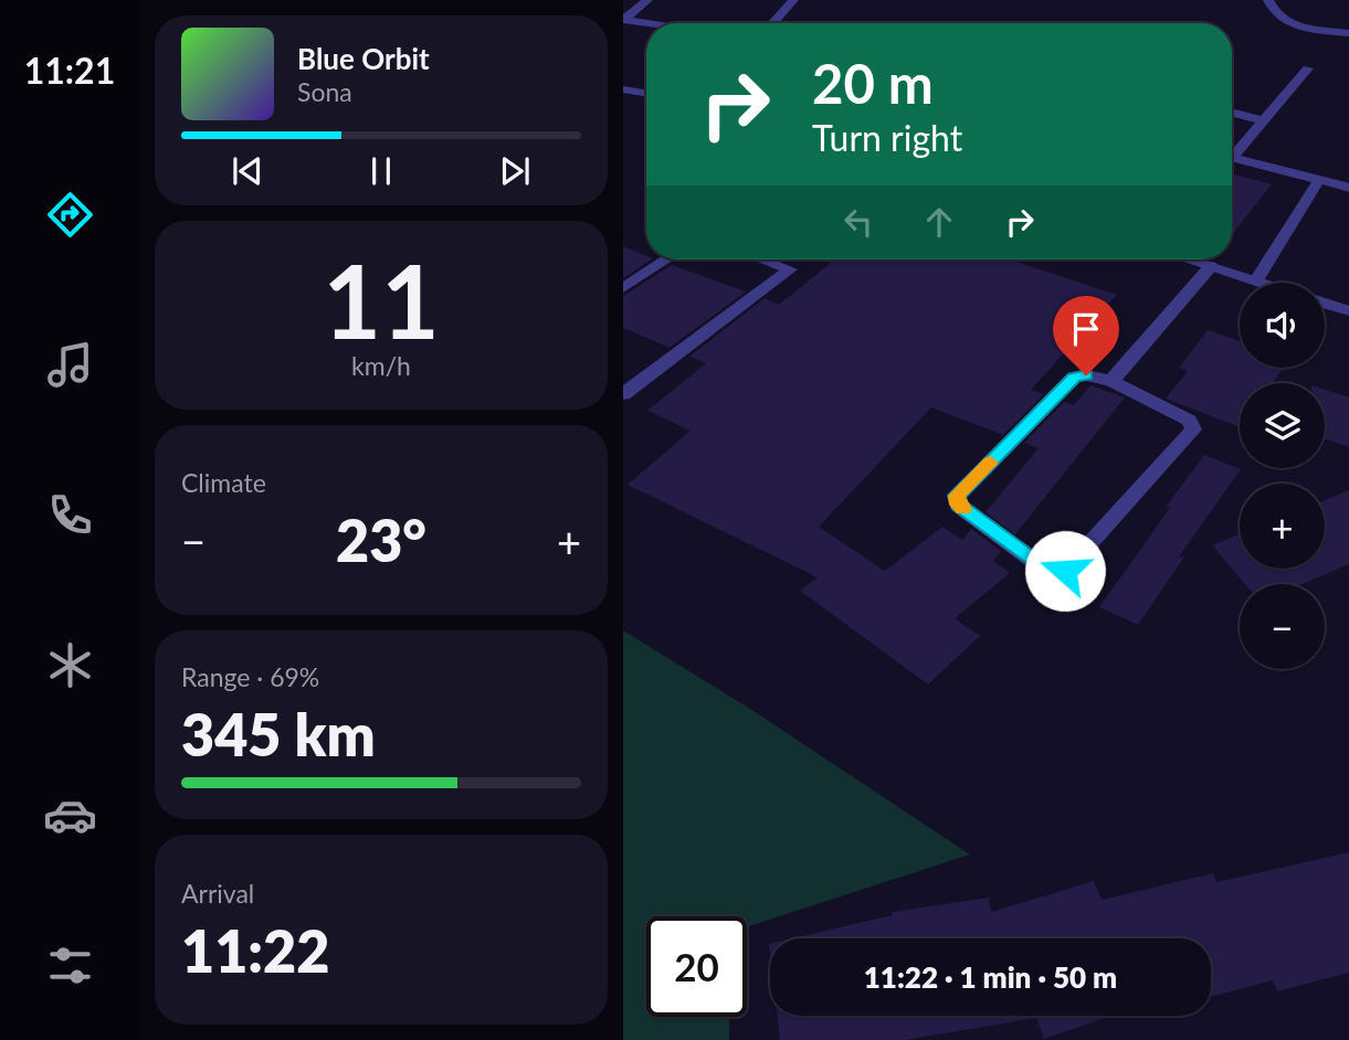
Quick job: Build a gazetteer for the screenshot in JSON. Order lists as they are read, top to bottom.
{
  "page": {
    "tabs": "11:21",
    "turn": ["20 m", "Turn right"],
    "song": ["Blue Orbit", "Sona"],
    "tile": [
      ["11", "km/h"],
      "Climate",
      ["Range · 69%", "345 km"],
      ["Arrival", "11:22"]
    ],
    "map_buttons": ["+", "−"],
    "heat": ["−", "23°", "+"],
    "limit": "20",
    "trip": "11:22 · 1 min · 50 m"
  }
}
